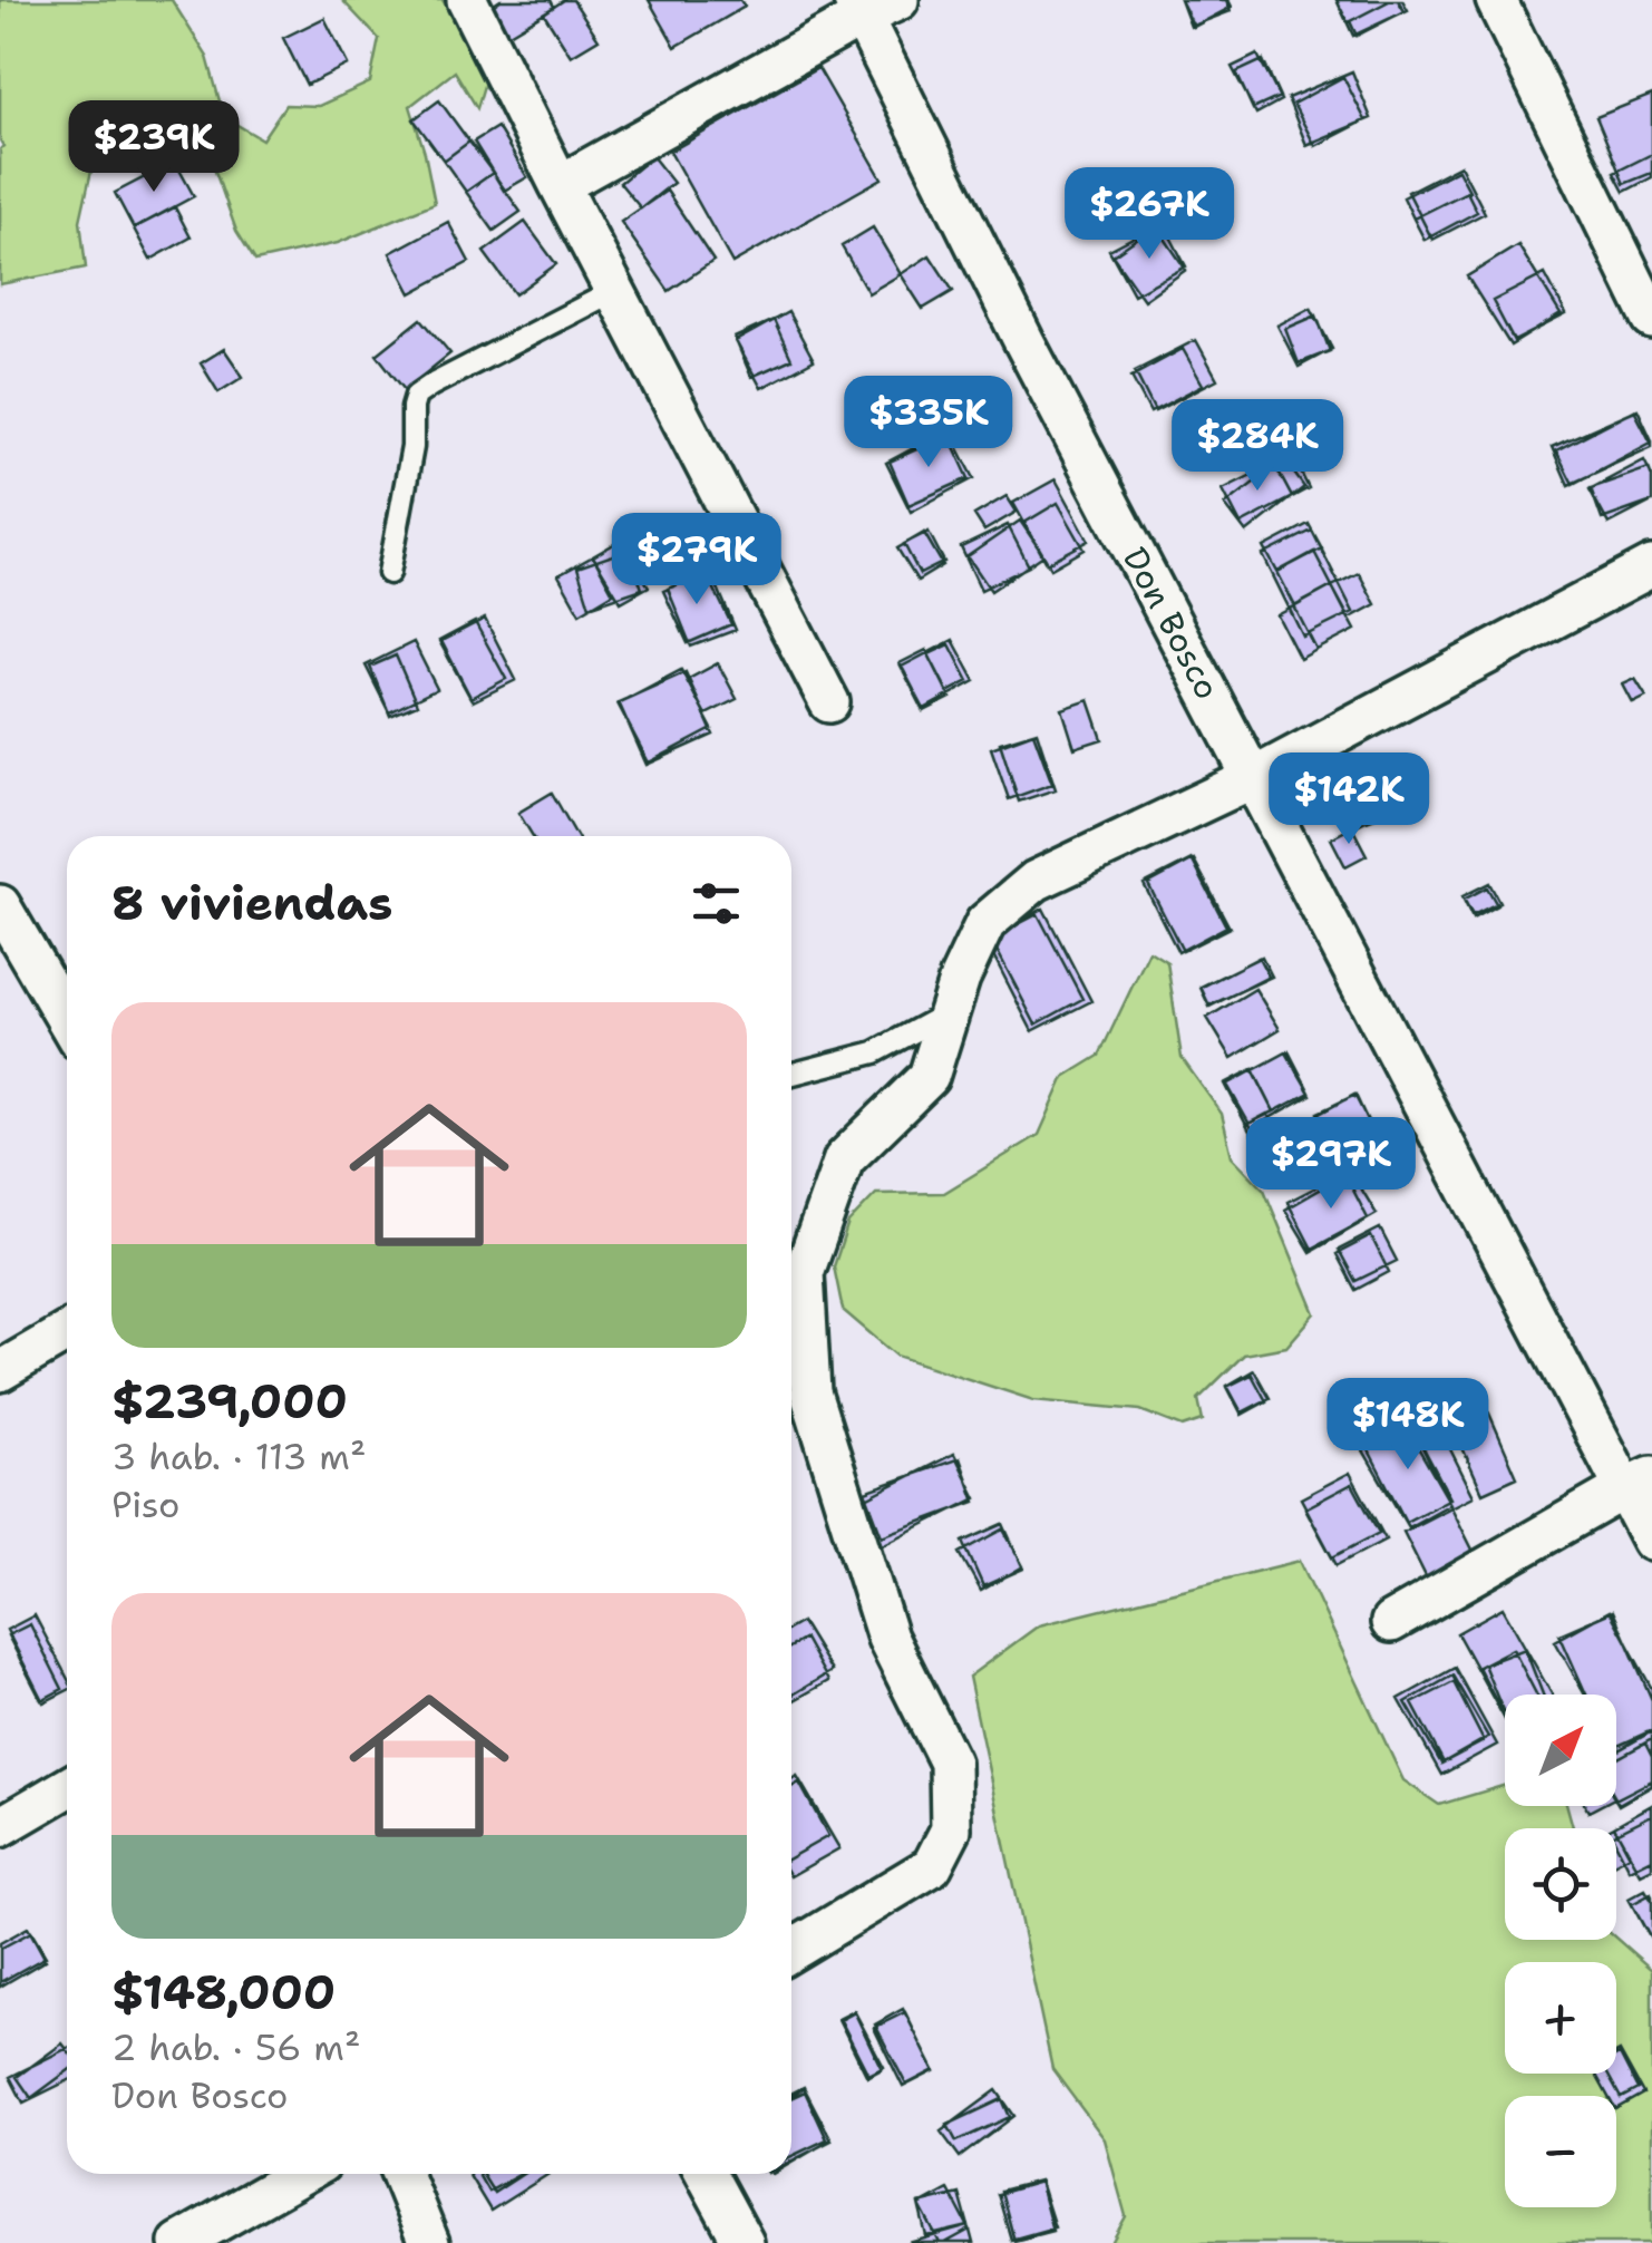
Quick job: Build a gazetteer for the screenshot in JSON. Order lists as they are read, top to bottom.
{
  "streets": {
    "street": ["Don Bosco"]
  },
  "north": "top right",
  "page": {
    "price": [
      "$239K",
      "$267K",
      "$335K",
      "$284K",
      "$279K",
      "$142K",
      "$297K",
      "$148K"
    ],
    "heading": "8 viviendas",
    "list": [
      {
        "name": "$239,000",
        "note": "3 hab. · 113 m² · Piso"
      },
      {
        "name": "$148,000",
        "note": "2 hab. · 56 m² · Don Bosco"
      }
    ],
    "map_buttons": ["+", "−"]
  }
}
